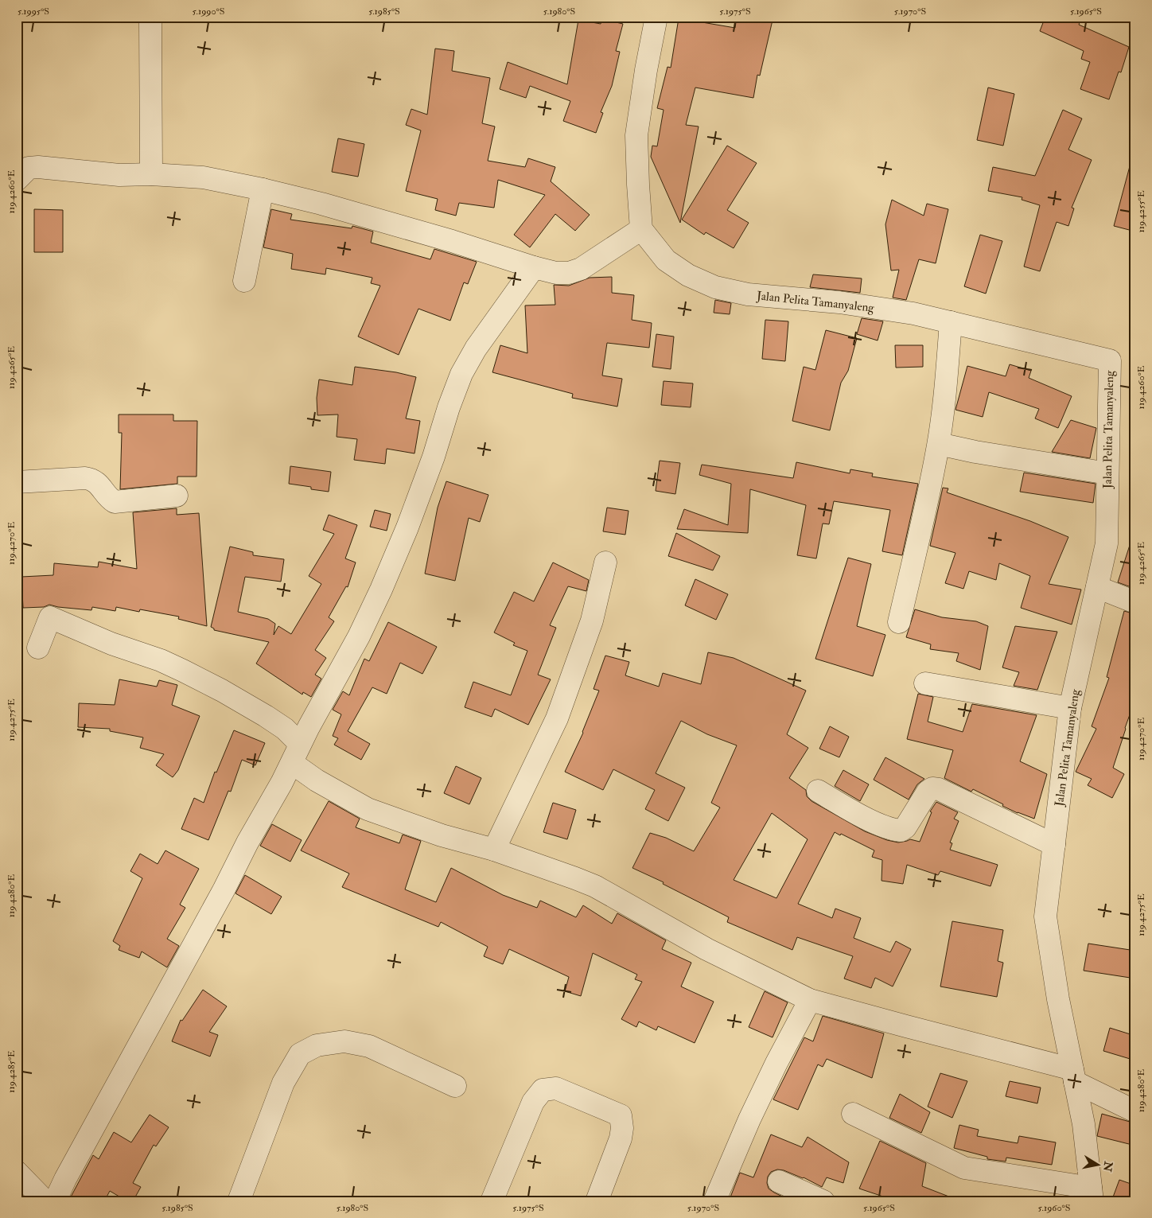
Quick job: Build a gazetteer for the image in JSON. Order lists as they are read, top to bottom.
{
  "streets": {
    "street": ["Jalan Pelita Tamanyaleng"]
  },
  "north": "right",
  "coordinates": [
    "5.1995°S",
    "5.1990°S",
    "5.1985°S",
    "5.1980°S",
    "5.1975°S",
    "5.1970°S",
    "5.1965°S",
    "119.4260°E",
    "119.4255°E",
    "119.4265°E",
    "119.4270°E",
    "119.4275°E",
    "119.4280°E",
    "119.4285°E",
    "5.1960°S"
  ]
}
